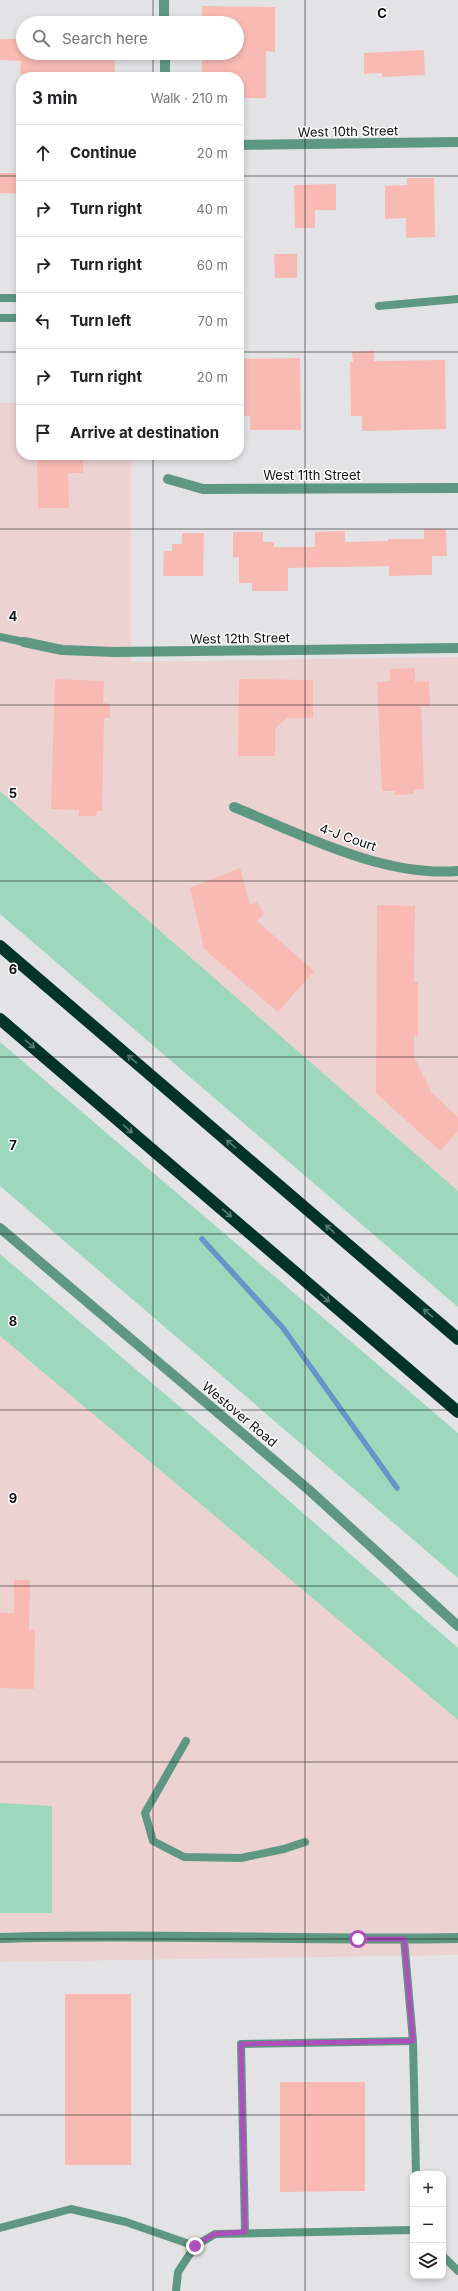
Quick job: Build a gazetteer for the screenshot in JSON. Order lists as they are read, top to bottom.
{
  "streets": {
    "street": [
      "West 10th Street",
      "West 11th Street",
      "West 12th Street",
      "4-J Court",
      "Westover Road"
    ]
  },
  "page": {
    "search": "Search here",
    "heading": ["3 min", "Walk · 210 m"],
    "list": [
      ["Continue", "20 m"],
      ["Turn right", "40 m"],
      ["Turn right", "60 m"],
      ["Turn left", "70 m"],
      ["Turn right", "20 m"],
      "Arrive at destination"
    ],
    "map_buttons": ["+", "−"]
  },
  "grid": {
    "columns": ["C"],
    "rows": [
      "4",
      "5",
      "6",
      "7",
      "8",
      "9"
    ]
  }
}
